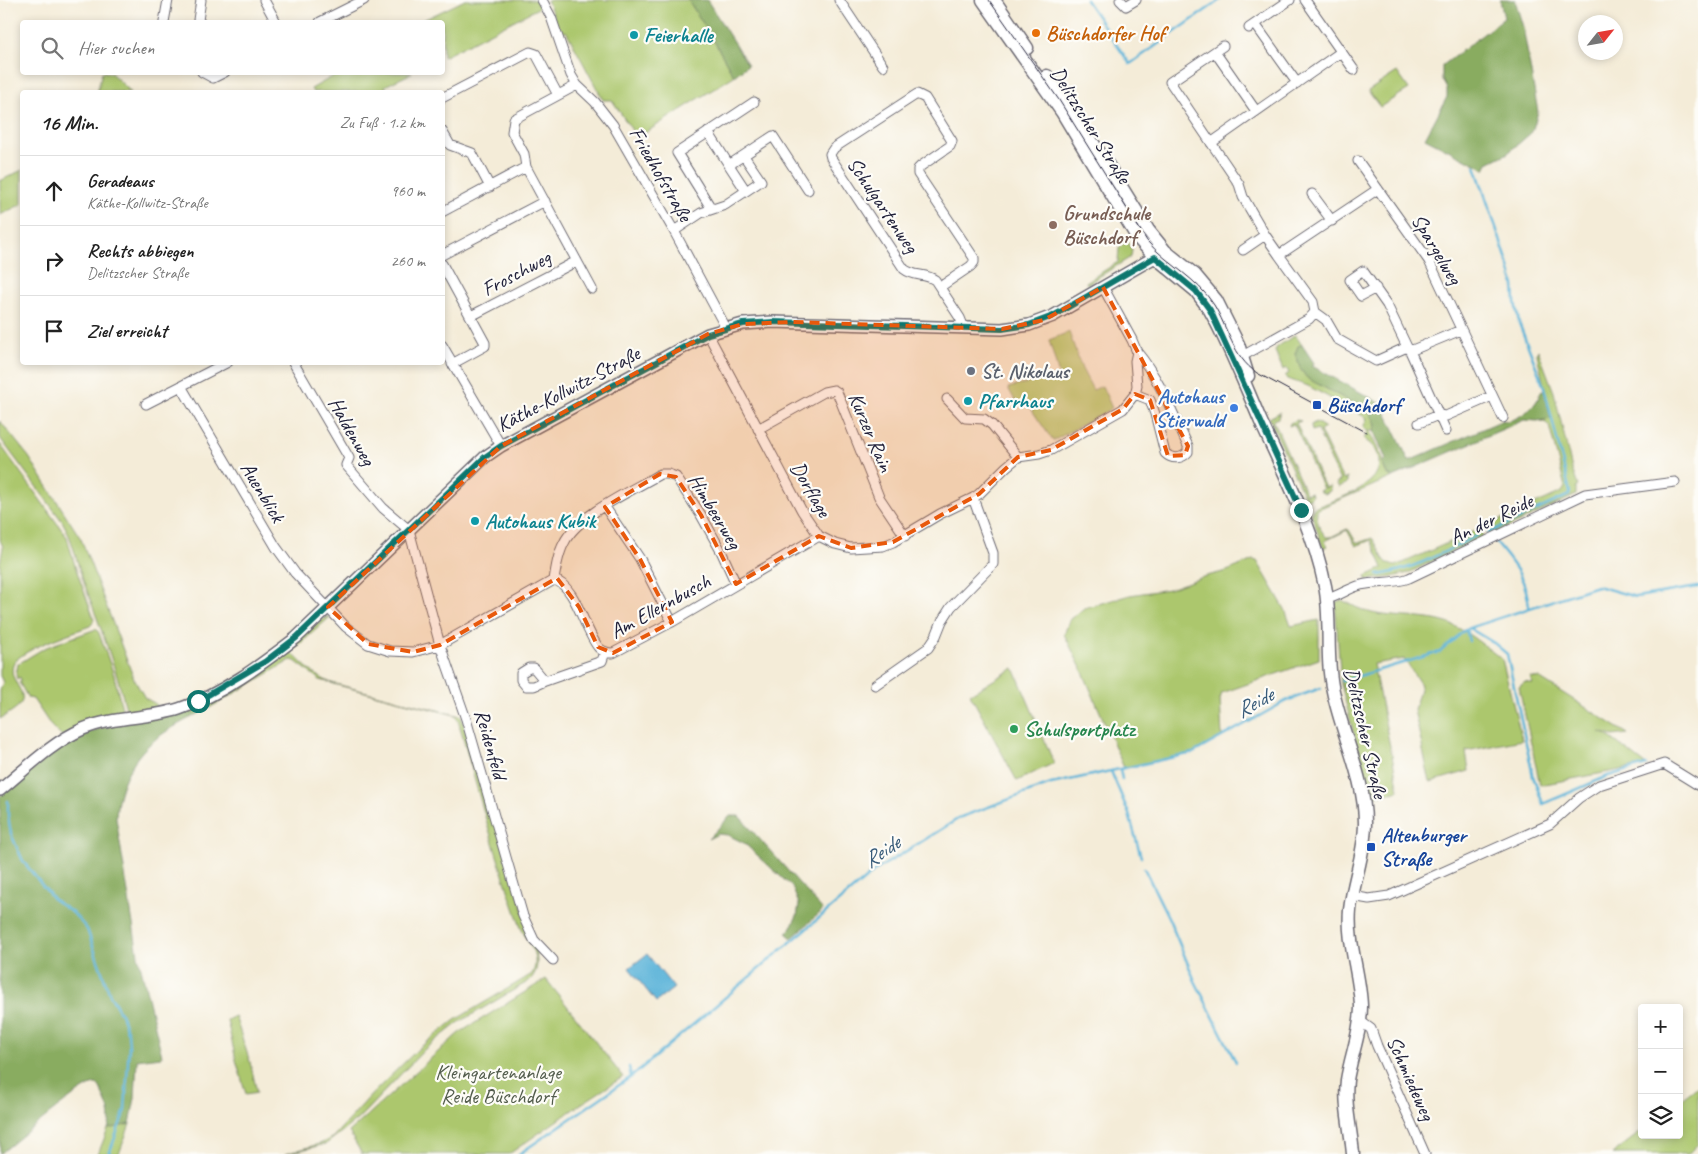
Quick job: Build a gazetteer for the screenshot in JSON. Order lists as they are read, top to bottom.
{
  "streets": {
    "main road": ["Delitzscher Straße"],
    "street": [
      "Friedhofstraße",
      "Schulgartenweg",
      "Spargelweg",
      "Froschweg",
      "Käthe-Kollwitz-Straße",
      "Haldenweg",
      "Kurzer Rain",
      "Dorflage",
      "Auenblick",
      "Himbeerweg",
      "An der Reide",
      "Am Ellernbusch",
      "Reidenfeld",
      "Schmiedeweg"
    ]
  },
  "crossings": [
    ["Delitzscher Straße", "Käthe-Kollwitz-Straße"],
    ["Delitzscher Straße", "An der Reide"],
    ["Delitzscher Straße", "Schmiedeweg"],
    ["Friedhofstraße", "Käthe-Kollwitz-Straße"],
    ["Schulgartenweg", "Käthe-Kollwitz-Straße"],
    ["Käthe-Kollwitz-Straße", "Haldenweg"],
    ["Käthe-Kollwitz-Straße", "Dorflage"],
    ["Käthe-Kollwitz-Straße", "Auenblick"],
    ["Käthe-Kollwitz-Straße", "Reidenfeld"],
    ["Haldenweg", "Reidenfeld"],
    ["Kurzer Rain", "Dorflage"],
    ["Dorflage", "Am Ellernbusch"],
    ["Auenblick", "Reidenfeld"],
    ["Himbeerweg", "Am Ellernbusch"]
  ],
  "water": ["Reide"],
  "parks": ["Kleingartenanlage Reide Büschdorf"],
  "places": {
    "other": [
      "Büschdorfer Hof",
      "Feierhalle",
      "Grundschule Büschdorf",
      "St. Nikolaus",
      "Pfarrhaus",
      "Autohaus Stierwald",
      "Autohaus Kubik",
      "Schulsportplatz"
    ],
    "transit": ["Büschdorf", "Altenburger Straße"]
  },
  "north": "top right",
  "page": {
    "search": "Hier suchen",
    "heading": ["16 Min.", "Zu Fuß · 1.2 km"],
    "list": [
      ["Geradeaus", "Käthe-Kollwitz-Straße", "960 m"],
      ["Rechts abbiegen", "Delitzscher Straße", "260 m"],
      "Ziel erreicht"
    ],
    "map_buttons": ["+", "−"]
  }
}
